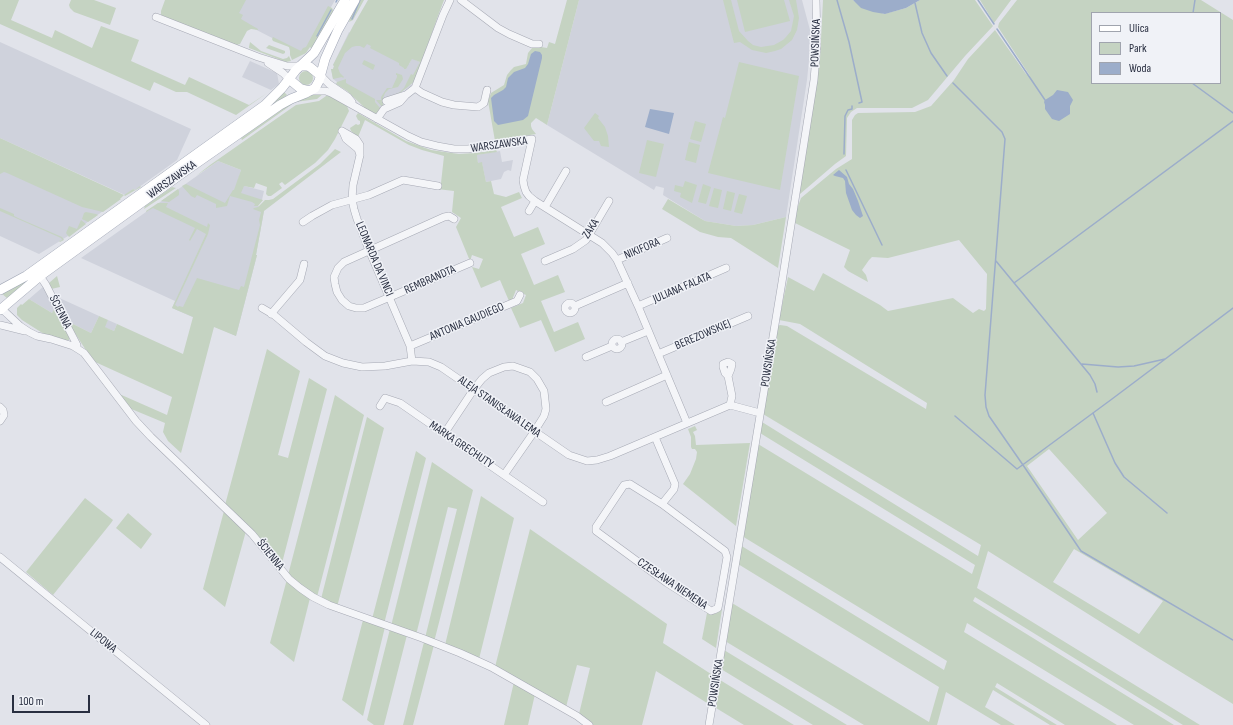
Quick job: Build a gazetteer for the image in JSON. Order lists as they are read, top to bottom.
{
  "streets": {
    "main road": ["WARSZAWSKA"],
    "street": [
      "POWSIŃSKA",
      "ZAKA",
      "NIKIFORA",
      "LEONARDA DA VINCI",
      "REMBRANDTA",
      "JULIANA FALATA",
      "ŚCIENNA",
      "ANTONIA GAUDIEGO",
      "BEREZOWSKIEJ",
      "ALEJA STANISŁAWA LEMA",
      "MARKA GRECHUTY",
      "CZESŁAWA NIEMENA",
      "LIPOWA"
    ]
  },
  "crossings": [
    ["WARSZAWSKA", "ZAKA"],
    ["WARSZAWSKA", "NIKIFORA"],
    ["WARSZAWSKA", "JULIANA FALATA"],
    ["WARSZAWSKA", "ŚCIENNA"],
    ["WARSZAWSKA", "BEREZOWSKIEJ"],
    ["WARSZAWSKA", "ALEJA STANISŁAWA LEMA"],
    ["LEONARDA DA VINCI", "REMBRANDTA"],
    ["LEONARDA DA VINCI", "ANTONIA GAUDIEGO"],
    ["LEONARDA DA VINCI", "ALEJA STANISŁAWA LEMA"]
  ],
  "legend": ["Ulica", "Park", "Woda"],
  "scale_bar": "100 m"
}
